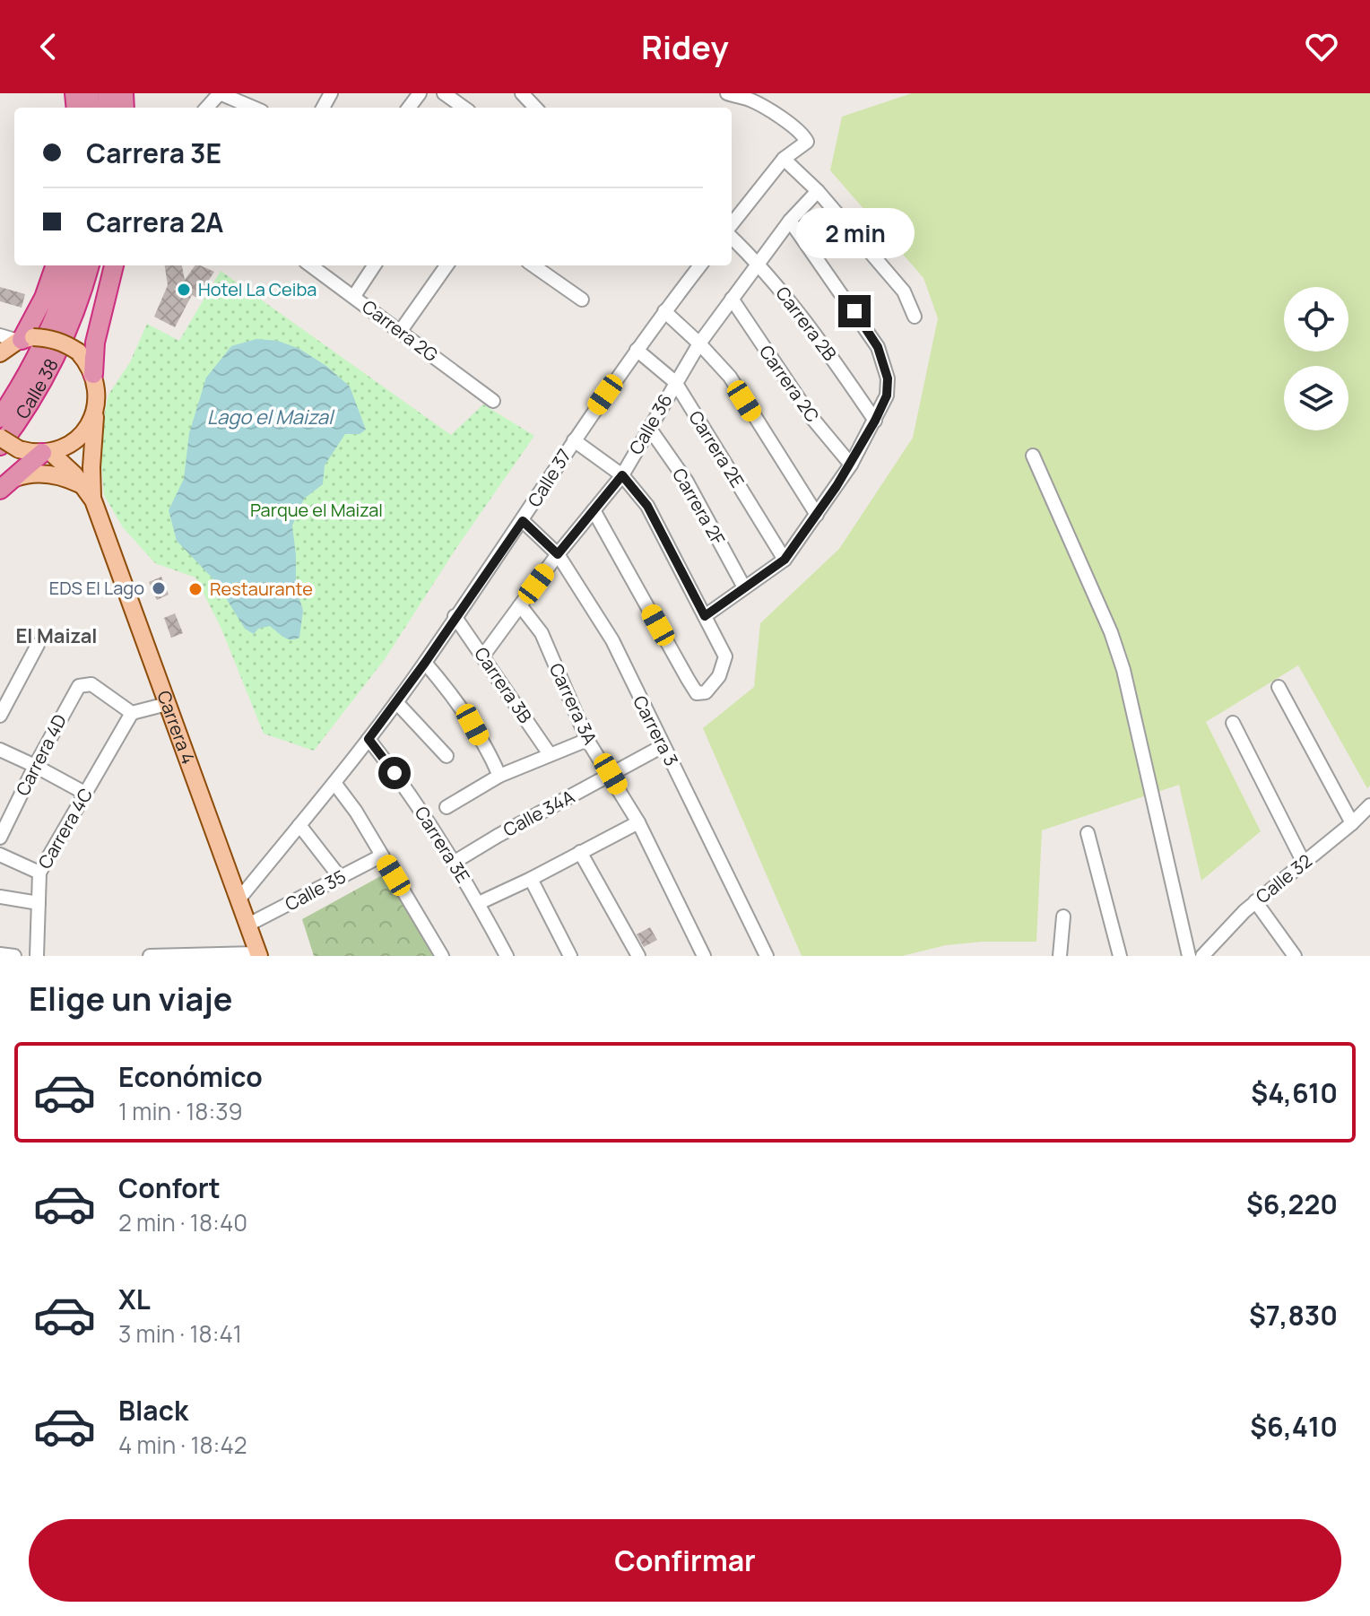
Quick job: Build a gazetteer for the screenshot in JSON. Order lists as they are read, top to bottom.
{
  "streets": {
    "highway": ["Calle 38"],
    "main road": ["Carrera 4"],
    "street": [
      "Carrera 2B",
      "Carrera 2G",
      "Carrera 2C",
      "Calle 36",
      "Carrera 2E",
      "Calle 37",
      "Carrera 2F",
      "Carrera 3B",
      "Carrera 3A",
      "Carrera 3",
      "Carrera 4D",
      "Calle 34A",
      "Carrera 4C",
      "Carrera 3E",
      "Calle 32",
      "Calle 35"
    ]
  },
  "crossings": [
    ["Carrera 2B", "Calle 36"],
    ["Carrera 2C", "Calle 36"],
    ["Calle 36", "Carrera 2E"],
    ["Calle 36", "Carrera 2F"],
    ["Calle 36", "Carrera 3B"],
    ["Calle 36", "Carrera 3A"],
    ["Calle 36", "Carrera 3"],
    ["Carrera 2E", "Calle 37"],
    ["Calle 37", "Carrera 3B"],
    ["Calle 37", "Carrera 4"],
    ["Calle 37", "Carrera 3"],
    ["Calle 37", "Carrera 3E"],
    ["Carrera 3A", "Calle 34A"],
    ["Carrera 4", "Calle 35"],
    ["Carrera 3", "Calle 34A"],
    ["Carrera 4D", "Carrera 4C"],
    ["Calle 34A", "Carrera 3E"]
  ],
  "districts": ["El Maizal"],
  "water": ["Lago el Maizal"],
  "parks": ["Parque el Maizal"],
  "places": ["Hotel La Ceiba", "EDS El Lago", "Restaurante"],
  "page": {
    "header": "Ridey",
    "banner": ["Carrera 3E", "Carrera 2A"],
    "bubble": "2 min",
    "heading": "Elige un viaje",
    "list": [
      {
        "name": "Económico",
        "note": "1 min · 18:39",
        "value": "$4,610"
      },
      {
        "name": "Confort",
        "note": "2 min · 18:40",
        "value": "$6,220"
      },
      {
        "name": "XL",
        "note": "3 min · 18:41",
        "value": "$7,830"
      },
      {
        "name": "Black",
        "note": "4 min · 18:42",
        "value": "$6,410"
      }
    ],
    "buttons": "Confirmar"
  }
}
